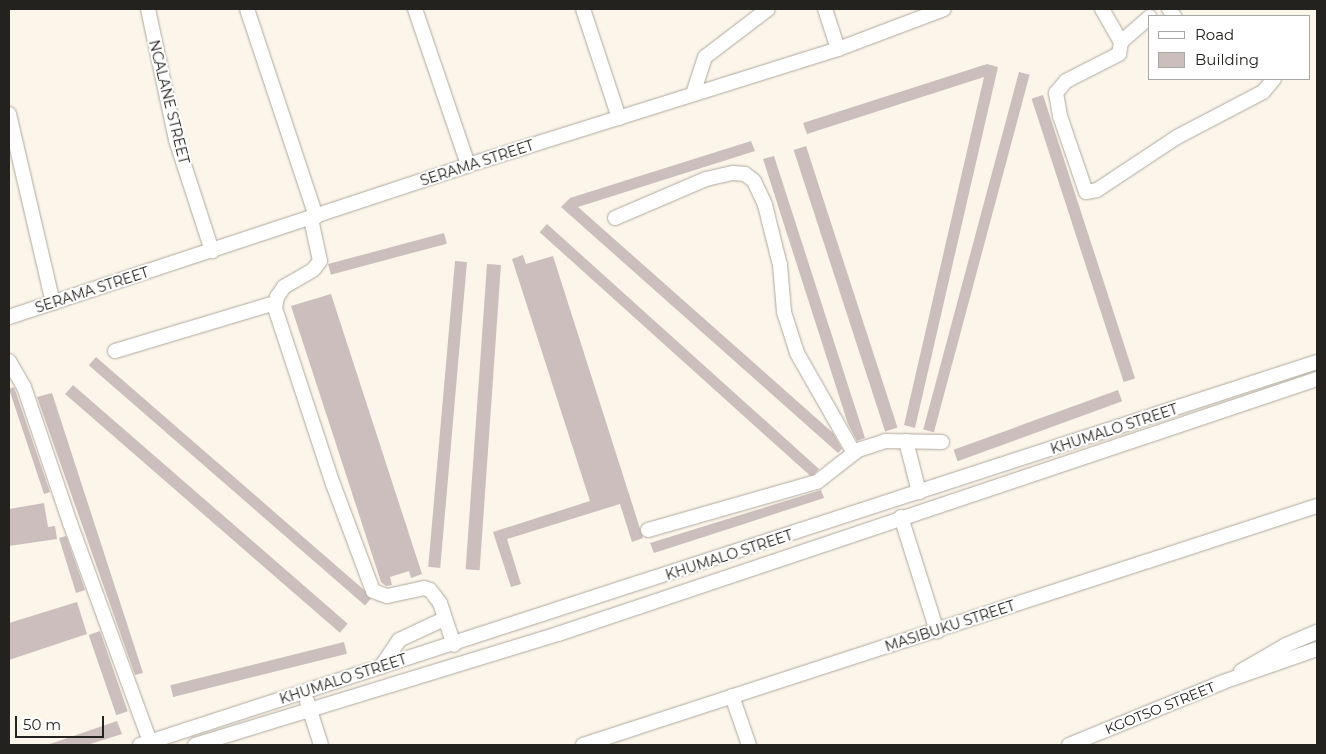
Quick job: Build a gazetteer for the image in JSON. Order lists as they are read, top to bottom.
{
  "streets": {
    "street": [
      "NCALANE STREET",
      "SERAMA STREET",
      "KHUMALO STREET",
      "MASIBUKU STREET",
      "KGOTSO STREET"
    ]
  },
  "crossings": [
    ["NCALANE STREET", "SERAMA STREET"]
  ],
  "legend": ["Road", "Building"],
  "scale_bar": "50 m"
}
